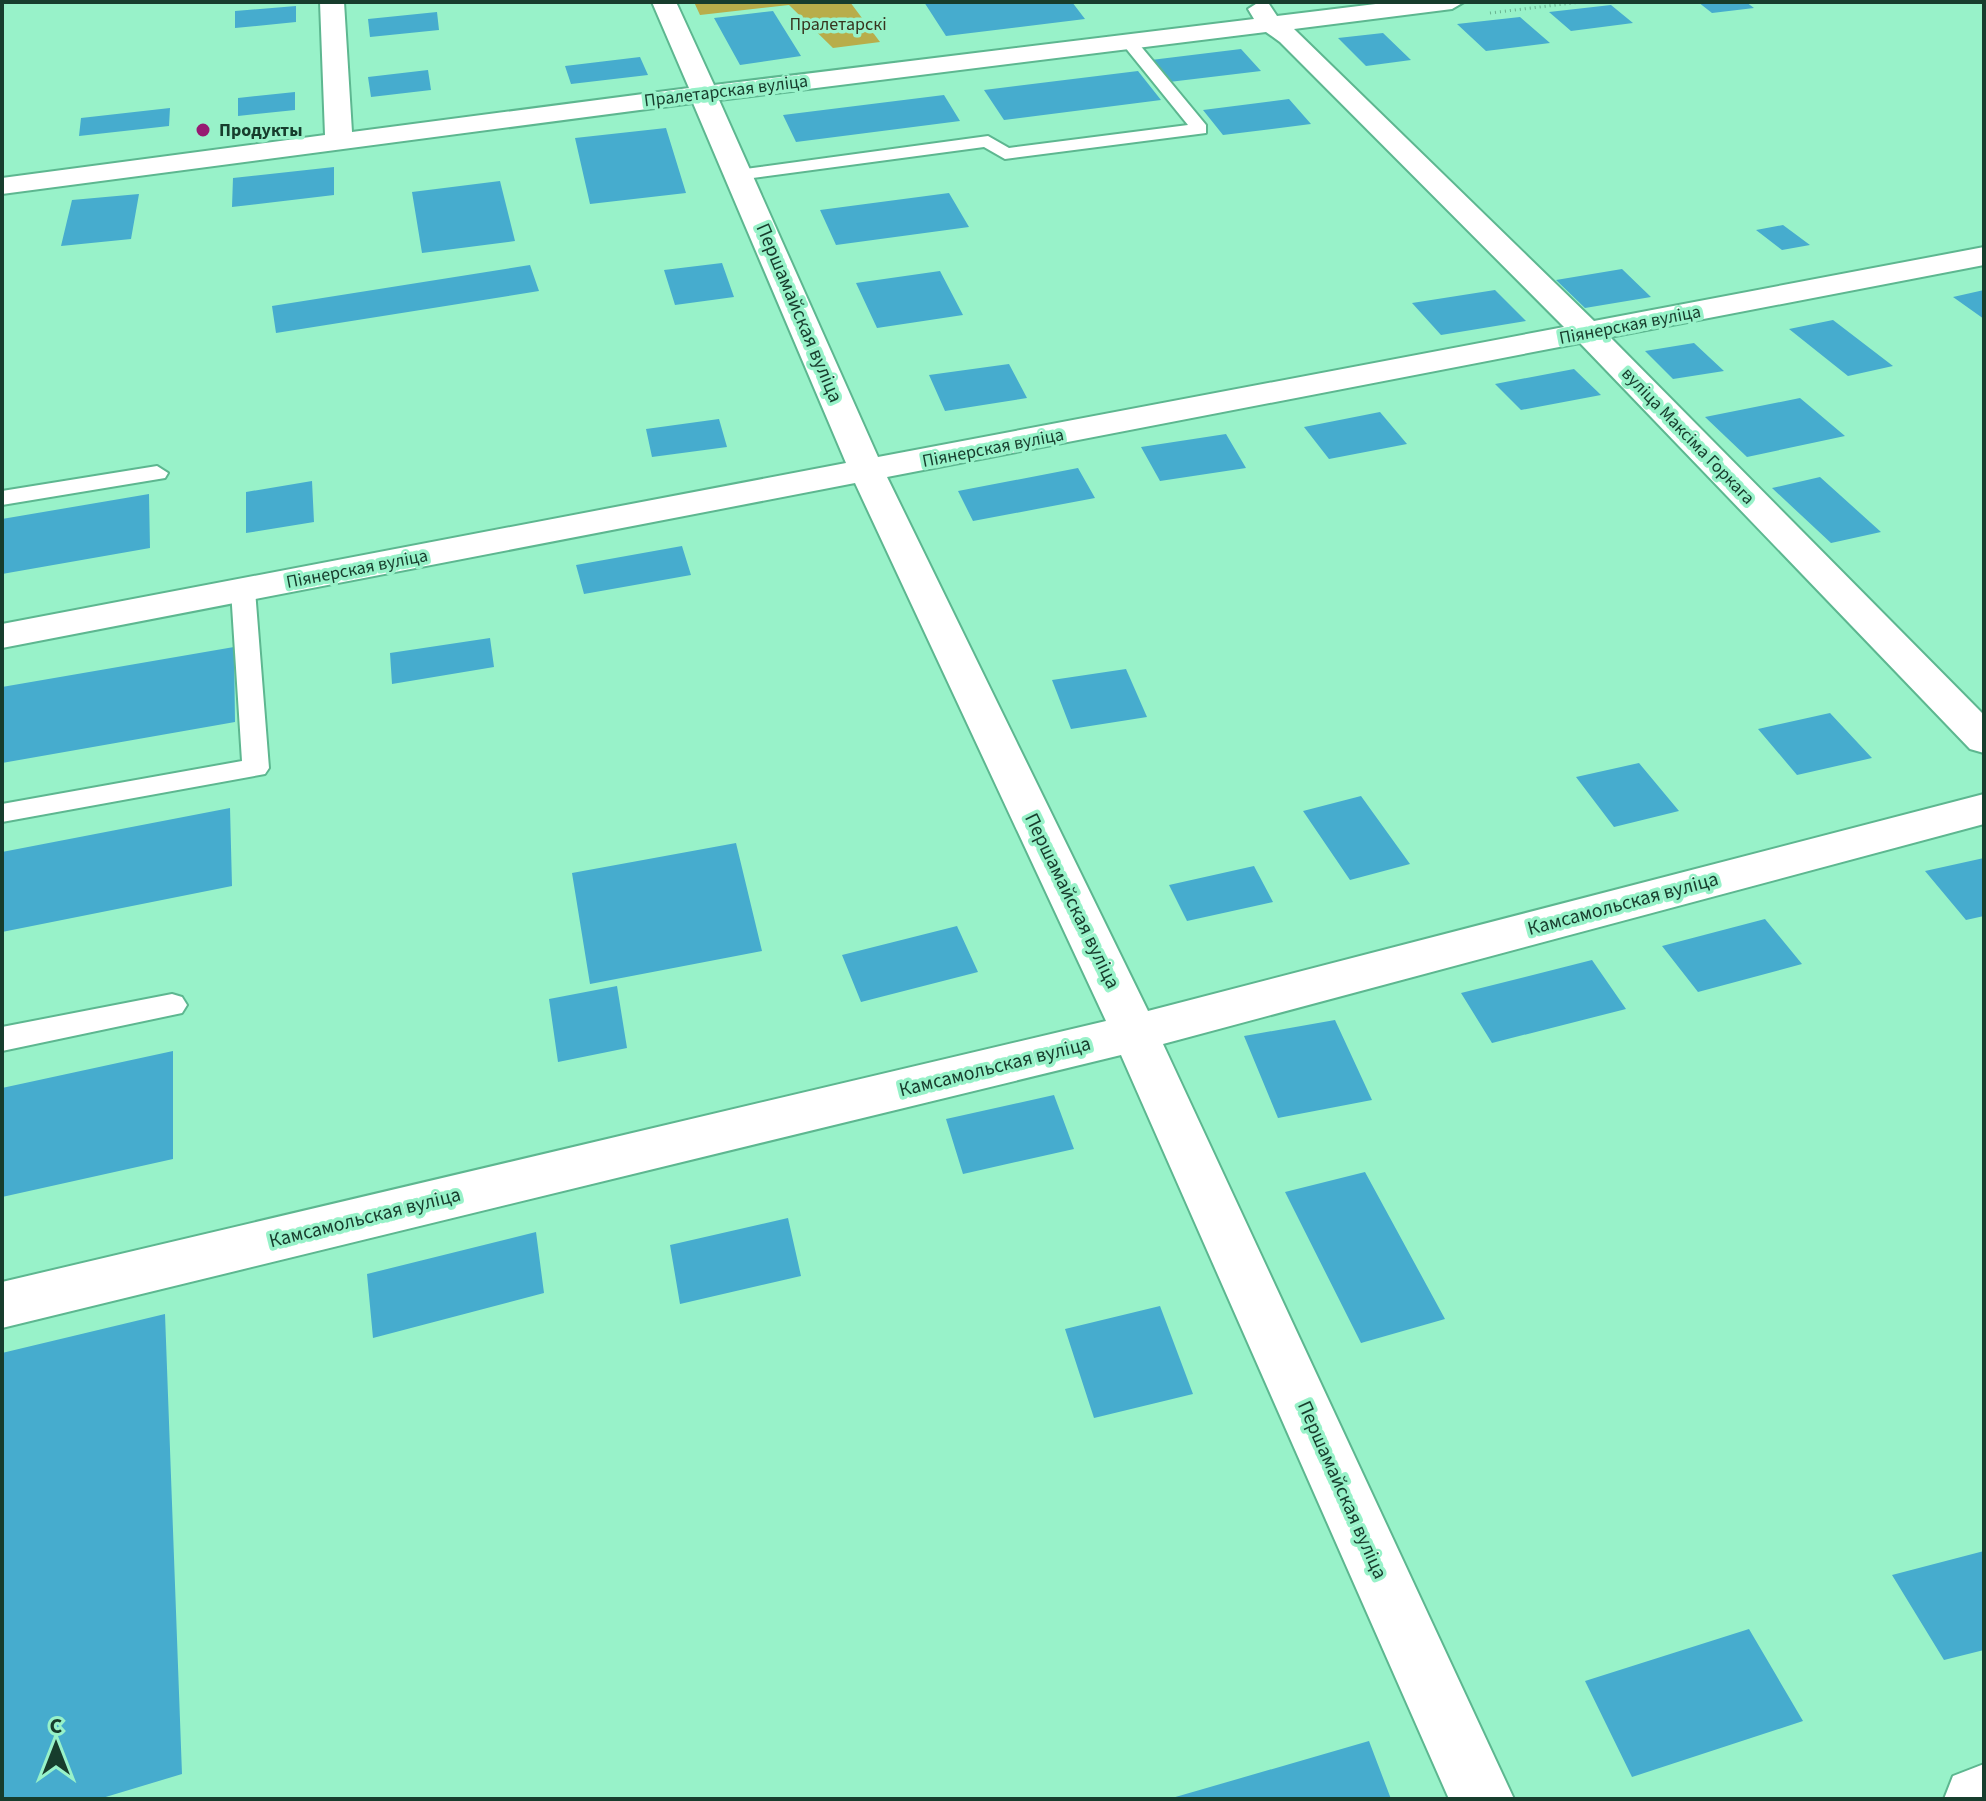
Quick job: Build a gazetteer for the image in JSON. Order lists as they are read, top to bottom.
{
  "streets": {
    "street": [
      "Пралетарская вуліца",
      "Першамайская вуліца",
      "Піянерская вуліца",
      "вуліца Максіма Горкага",
      "Камсамольская вуліца"
    ]
  },
  "crossings": [
    ["Пралетарская вуліца", "Першамайская вуліца"],
    ["Пралетарская вуліца", "вуліца Максіма Горкага"],
    ["Першамайская вуліца", "Піянерская вуліца"],
    ["Першамайская вуліца", "Камсамольская вуліца"],
    ["Піянерская вуліца", "вуліца Максіма Горкага"]
  ],
  "parks": ["Пралетарскі"],
  "places": ["Продукты"],
  "north": "top"
}
